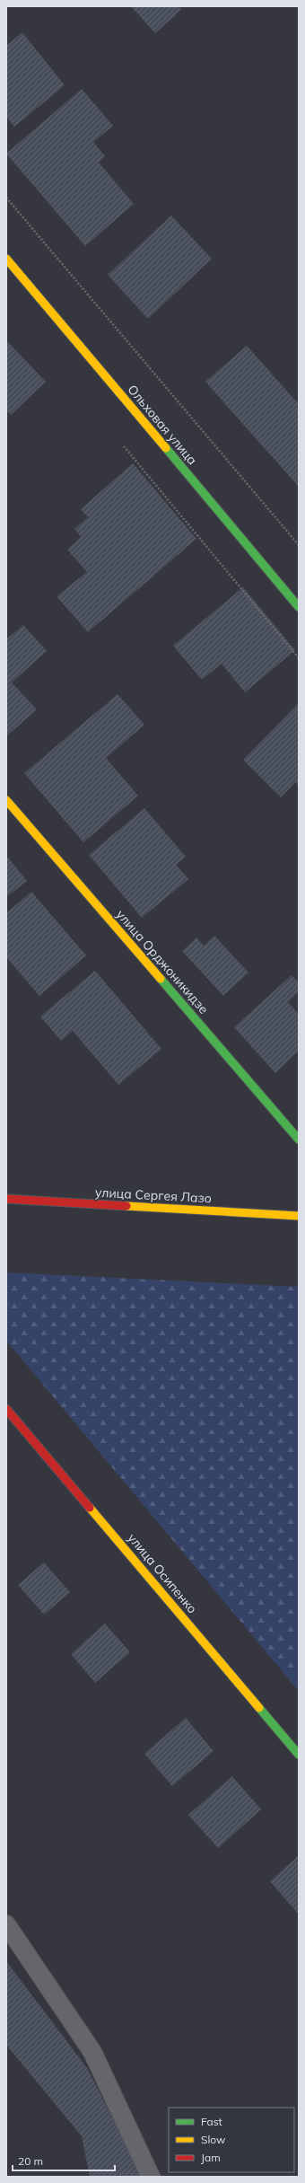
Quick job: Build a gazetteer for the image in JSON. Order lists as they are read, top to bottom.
{
  "streets": {
    "street": [
      "Ольховая улица",
      "улица Орджоникидзе",
      "улица Сергея Лазо",
      "улица Осипенко"
    ]
  },
  "legend": ["Fast", "Slow", "Jam"],
  "scale_bar": "20 m"
}
